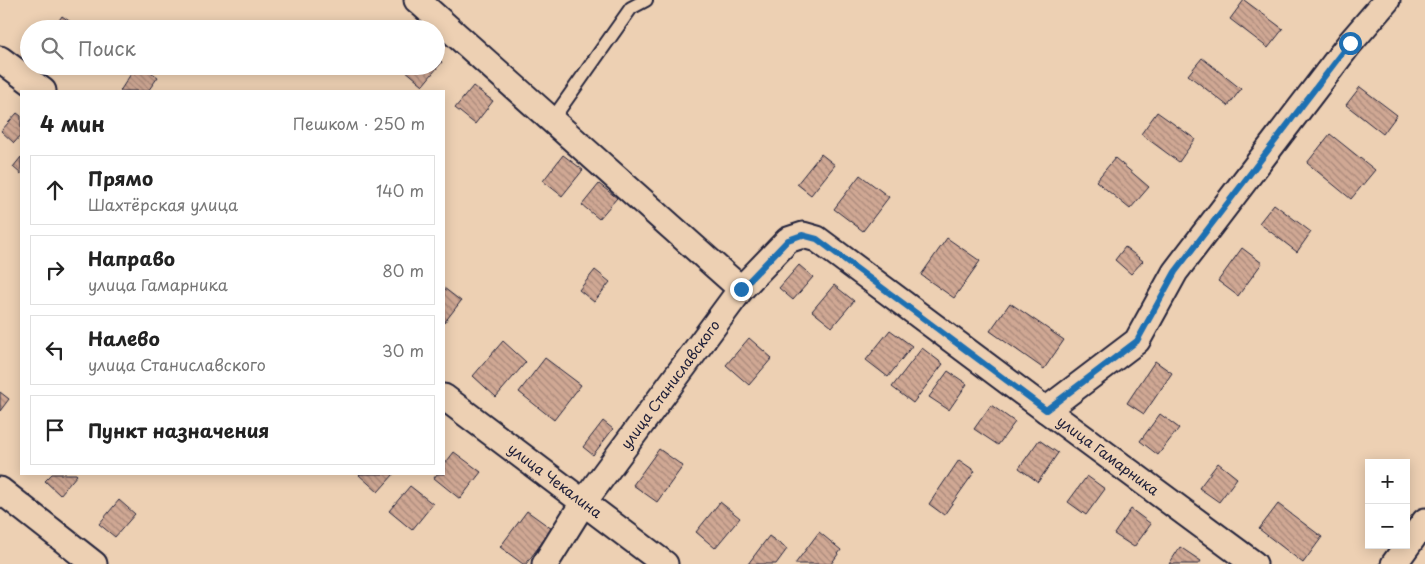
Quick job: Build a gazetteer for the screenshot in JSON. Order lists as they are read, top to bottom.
{
  "streets": {
    "street": ["улица Станиславского", "улица Гамарника", "улица Чекалина"]
  },
  "crossings": [
    ["улица Станиславского", "улица Гамарника"],
    ["улица Станиславского", "улица Чекалина"]
  ],
  "page": {
    "search": "Поиск",
    "heading": ["4 мин", "Пешком · 250 m"],
    "list": [
      ["Прямо", "Шахтёрская улица", "140 m"],
      ["Направо", "улица Гамарника", "80 m"],
      ["Налево", "улица Станиславского", "30 m"],
      "Пункт назначения"
    ],
    "map_buttons": ["+", "−"]
  }
}
